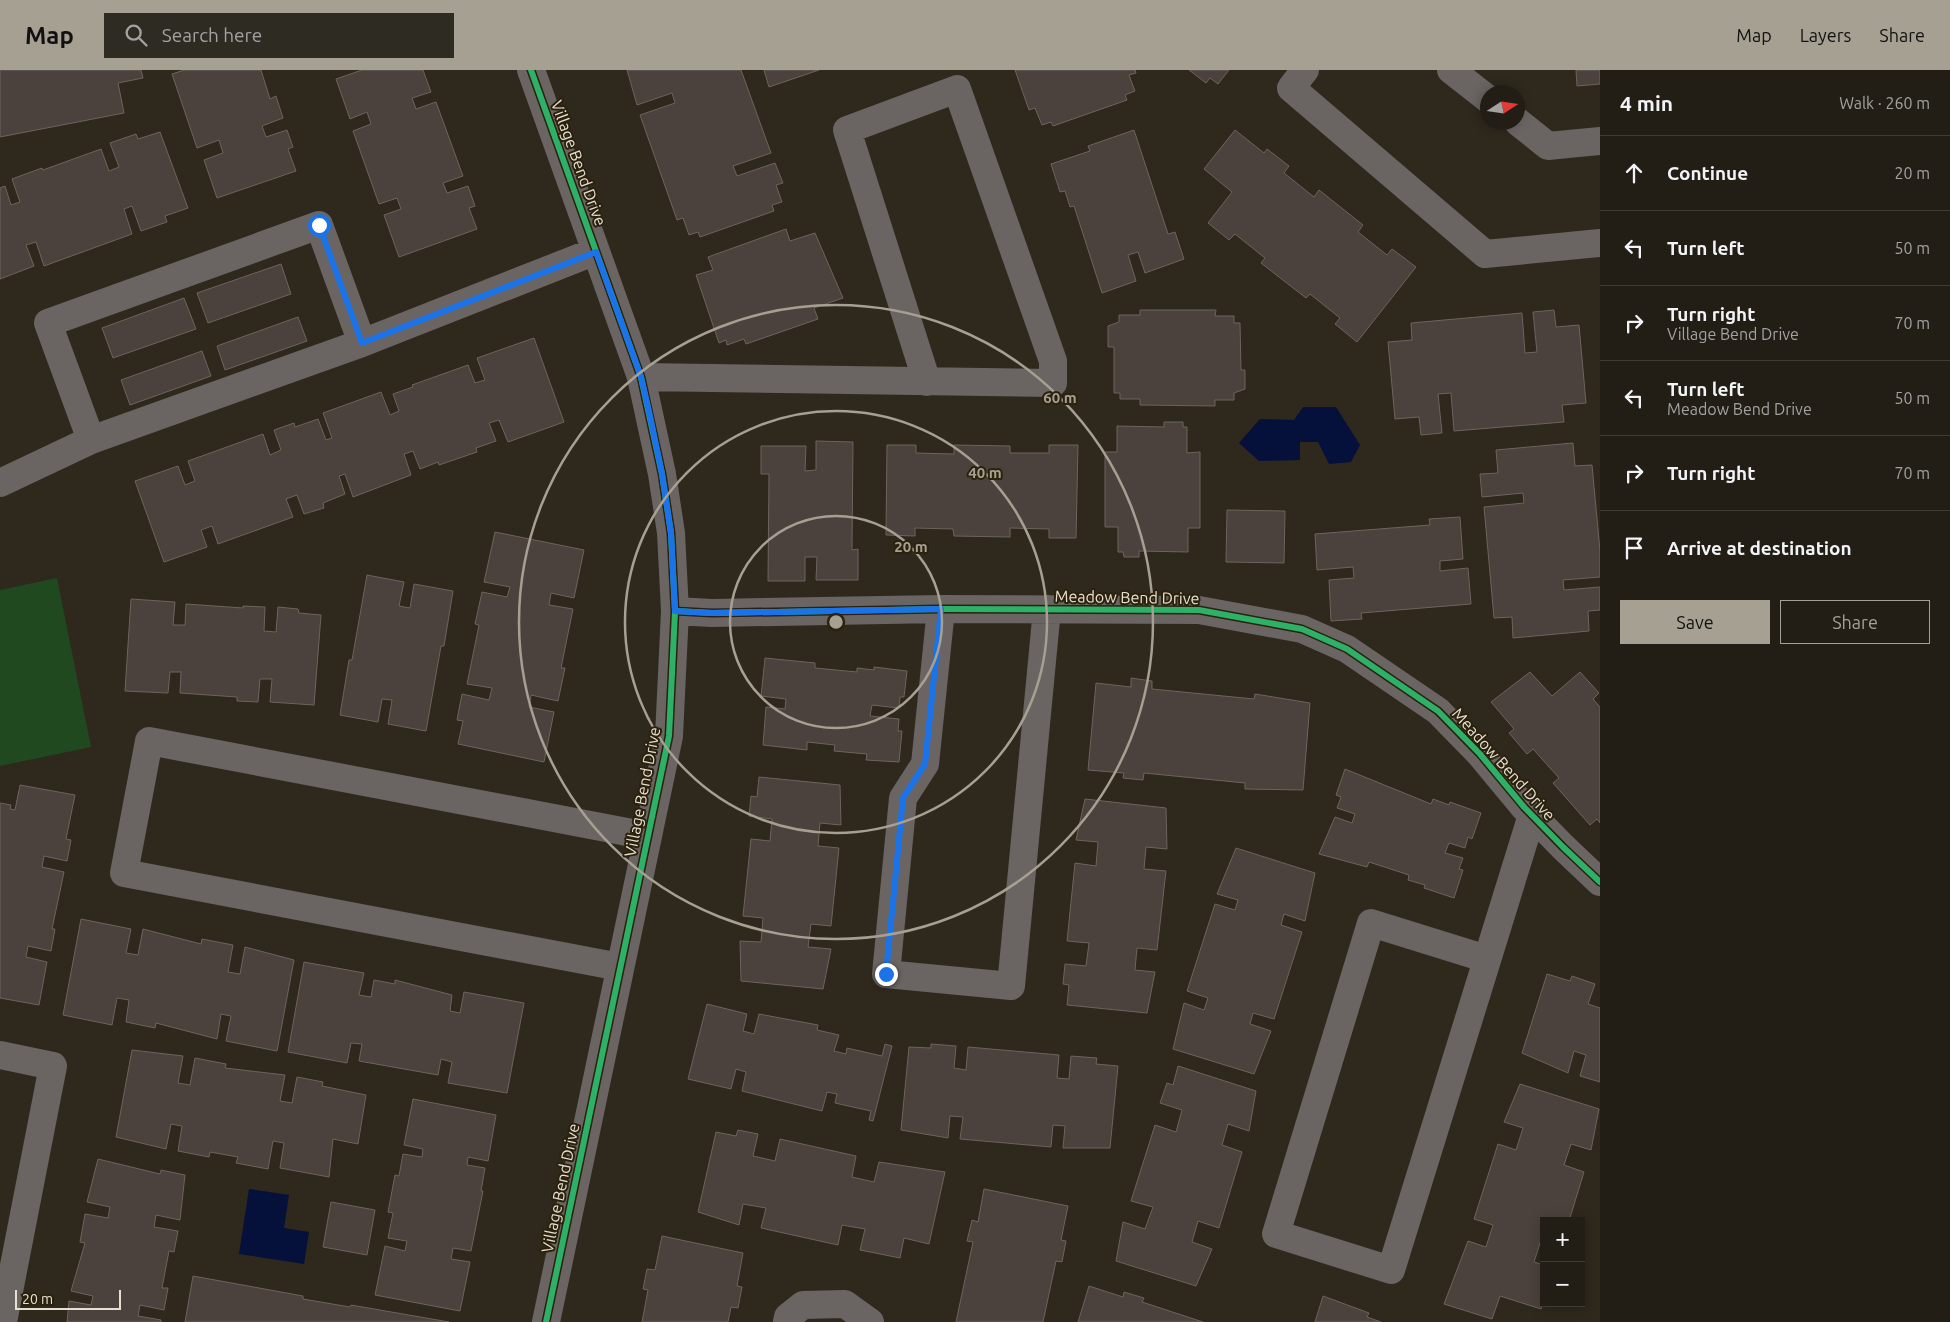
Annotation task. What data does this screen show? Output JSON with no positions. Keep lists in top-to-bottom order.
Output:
{
  "streets": {
    "street": ["Village Bend Drive", "Meadow Bend Drive"]
  },
  "crossings": [
    ["Village Bend Drive", "Meadow Bend Drive"]
  ],
  "scale_bar": "20 m",
  "north": "right",
  "page": {
    "header": "Map",
    "search": "Search here",
    "nav": ["Map", "Layers", "Share"],
    "heading": ["4 min", "Walk · 260 m"],
    "list": [
      ["Continue", "20 m"],
      ["Turn left", "50 m"],
      ["Turn right", "Village Bend Drive", "70 m"],
      ["Turn left", "Meadow Bend Drive", "50 m"],
      ["Turn right", "70 m"],
      "Arrive at destination"
    ],
    "buttons": ["Save", "Share"],
    "map_buttons": ["+", "−"],
    "scale": "20 m"
  },
  "rings": ["60 m", "40 m", "20 m"]
}
